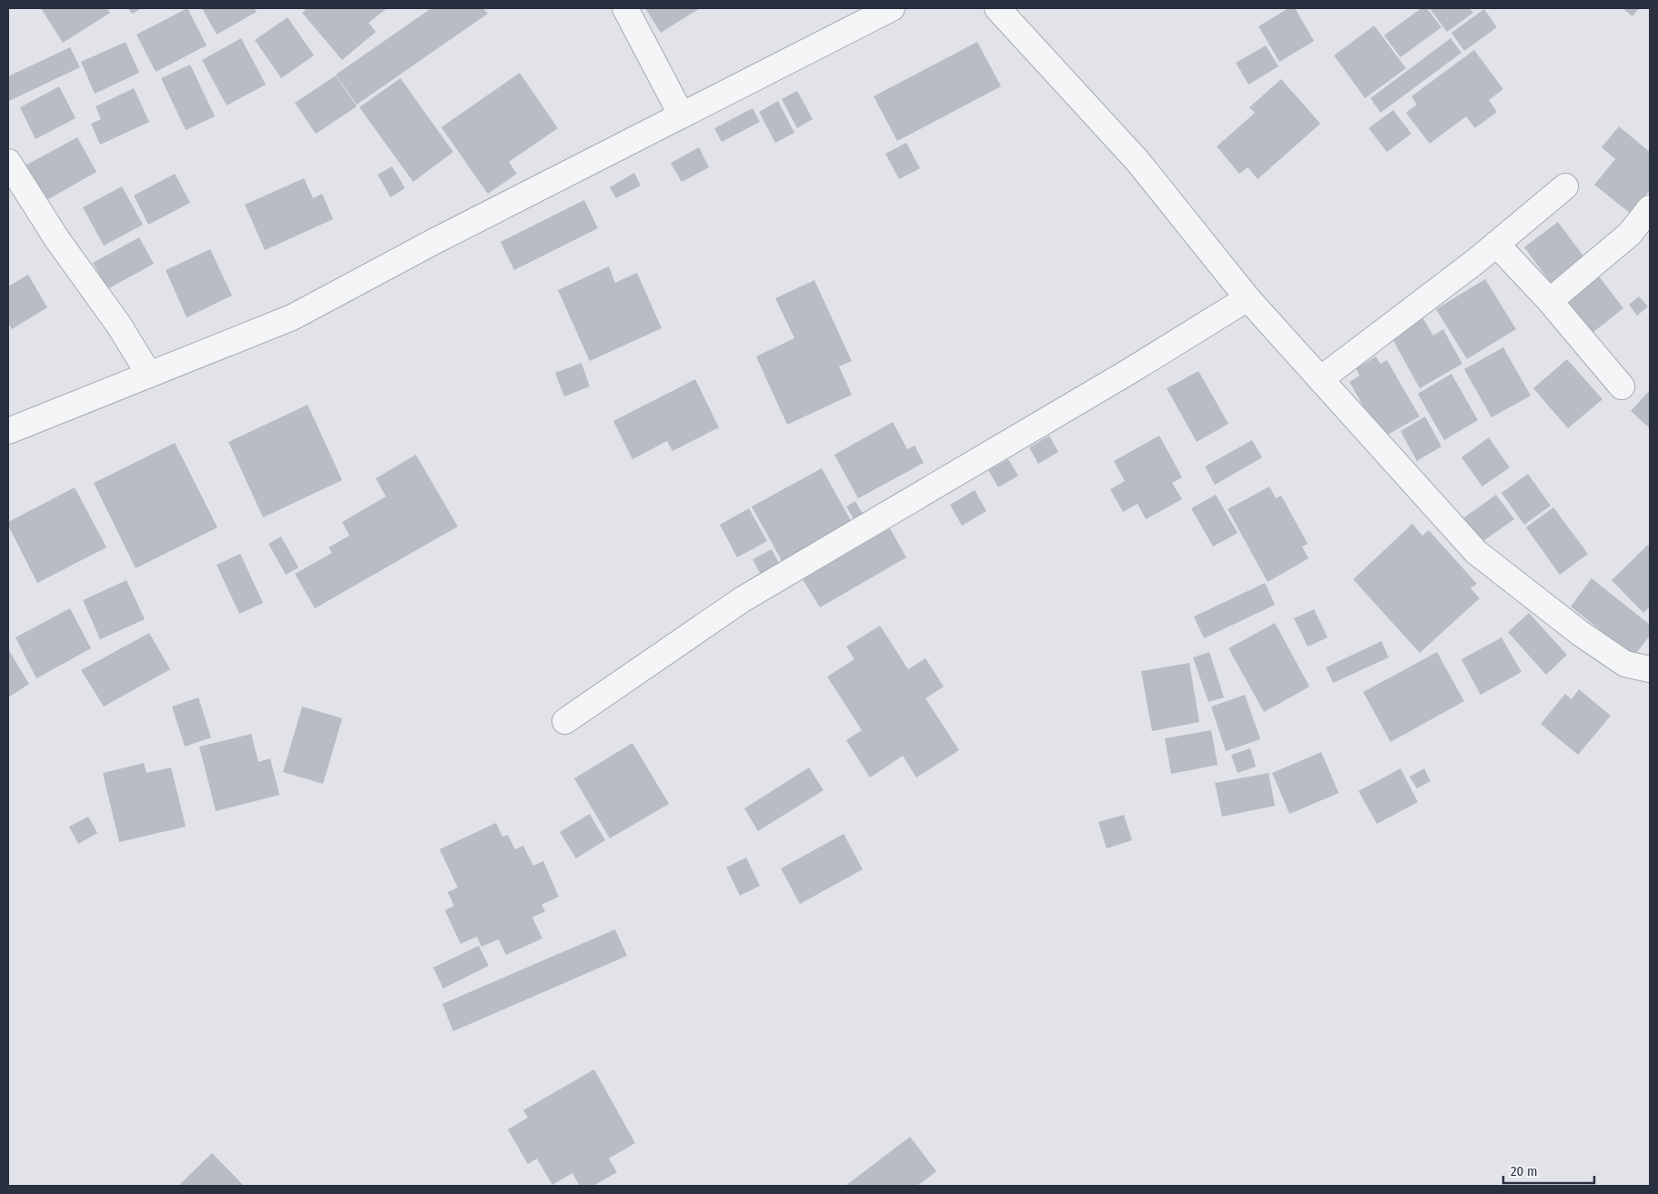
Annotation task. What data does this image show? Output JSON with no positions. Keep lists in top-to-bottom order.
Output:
{
  "scale_bar": "20 m"
}
